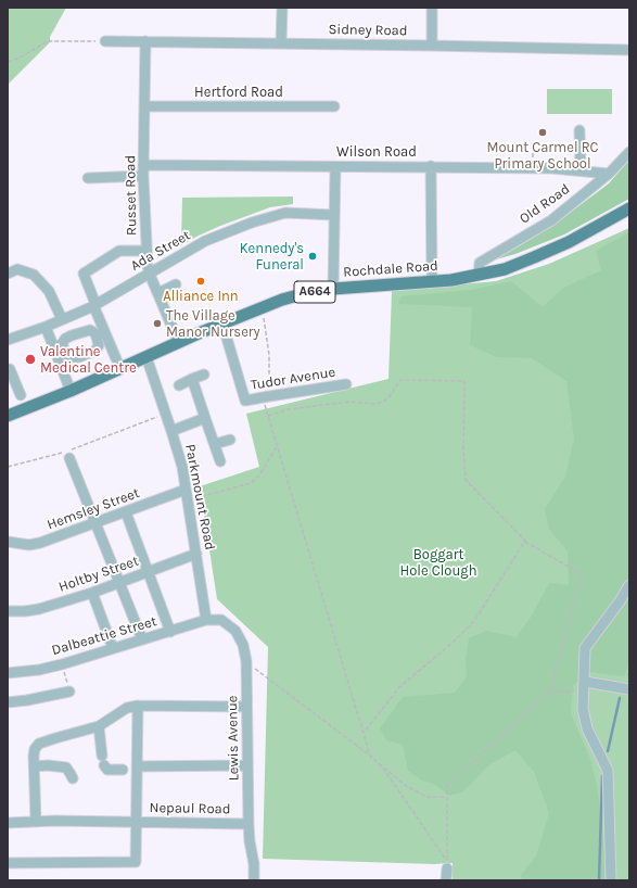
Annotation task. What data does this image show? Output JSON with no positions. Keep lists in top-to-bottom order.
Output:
{
  "streets": {
    "main road": ["Rochdale Road", "A664"],
    "street": [
      "Sidney Road",
      "Hertford Road",
      "Wilson Road",
      "Russet Road",
      "Old Road",
      "Ada Street",
      "Tudor Avenue",
      "Parkmount Road",
      "Hemsley Street",
      "Holtby Street",
      "Dalbeattie Street",
      "Lewis Avenue",
      "Nepaul Road"
    ]
  },
  "crossings": [
    ["Sidney Road", "Russet Road"],
    ["Hertford Road", "Russet Road"],
    ["Wilson Road", "Russet Road"],
    ["Wilson Road", "Old Road"],
    ["Russet Road", "Ada Street"],
    ["Russet Road", "Rochdale Road"],
    ["Old Road", "Rochdale Road"],
    ["Rochdale Road", "Tudor Avenue"],
    ["Rochdale Road", "Parkmount Road"],
    ["Parkmount Road", "Hemsley Street"],
    ["Parkmount Road", "Holtby Street"],
    ["Parkmount Road", "Dalbeattie Street"],
    ["Parkmount Road", "Lewis Avenue"],
    ["Dalbeattie Street", "Lewis Avenue"],
    ["Lewis Avenue", "Nepaul Road"]
  ],
  "parks": ["Boggart Hole Clough"],
  "places": [
    "Mount Carmel RC Primary School",
    "Kennedy's Funeral",
    "Alliance Inn",
    "The Village Manor Nursery",
    "Valentine Medical Centre"
  ]
}
